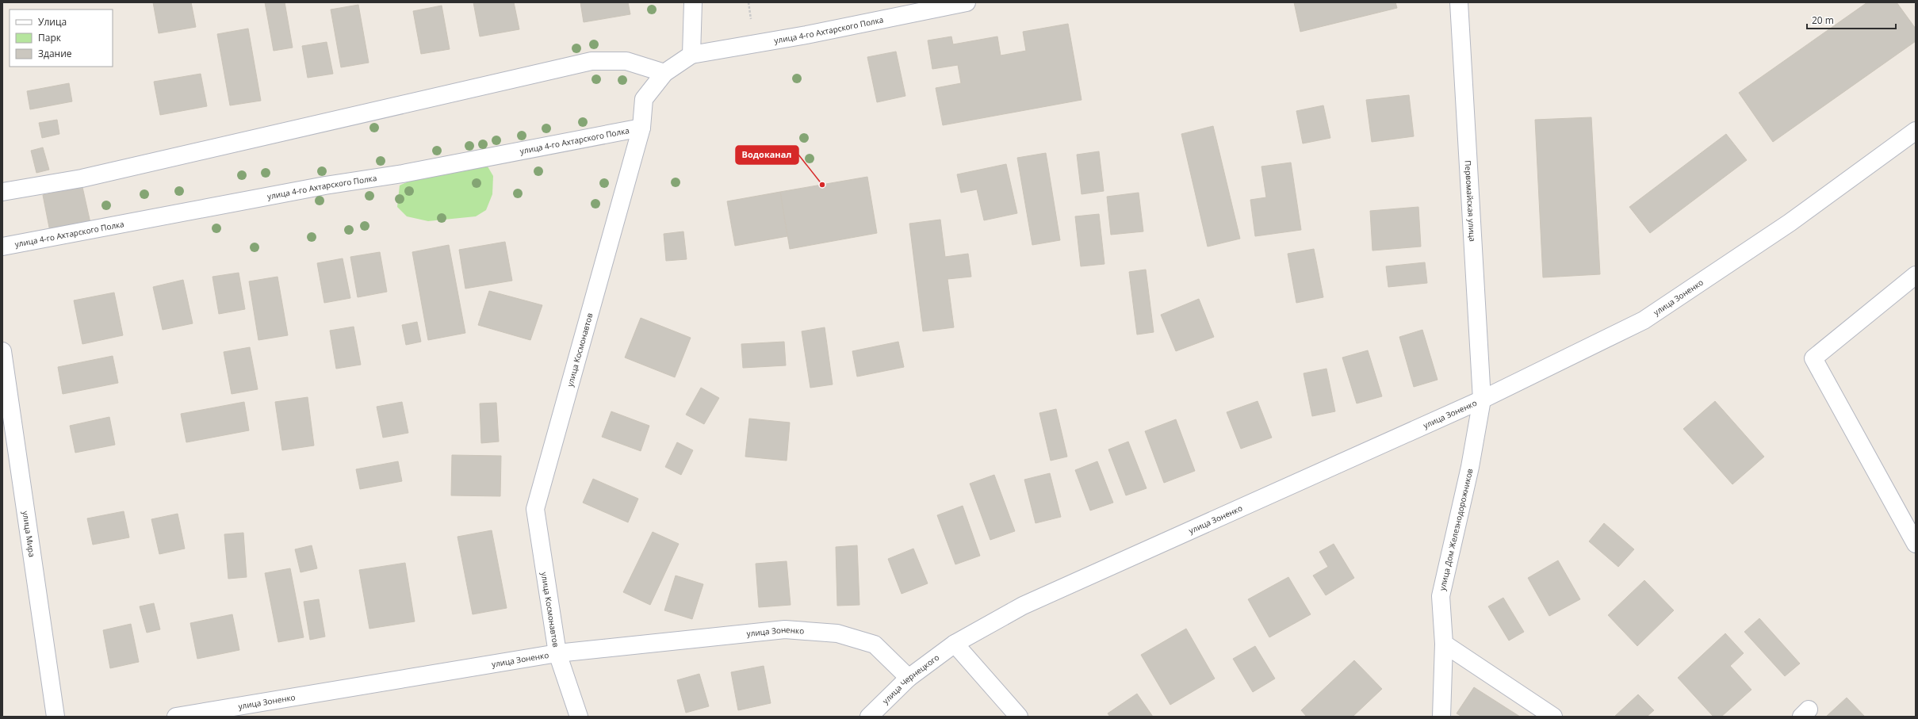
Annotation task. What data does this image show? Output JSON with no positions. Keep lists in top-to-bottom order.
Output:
{
  "streets": {
    "street": [
      "улица 4-го Ахтарского Полка",
      "Первомайская улица",
      "улица Зоненко",
      "улица Космонавтов",
      "улица Дом Железнодорожников",
      "улица Мира",
      "улица Чернецкого"
    ]
  },
  "crossings": [
    ["улица 4-го Ахтарского Полка", "улица Космонавтов"],
    ["Первомайская улица", "улица Зоненко"],
    ["Первомайская улица", "улица Дом Железнодорожников"],
    ["улица Зоненко", "улица Космонавтов"],
    ["улица Зоненко", "улица Дом Железнодорожников"],
    ["улица Зоненко", "улица Чернецкого"]
  ],
  "places": ["Водоканал"],
  "legend": ["Улица", "Парк", "Здание"],
  "scale_bar": "20 m"
}
